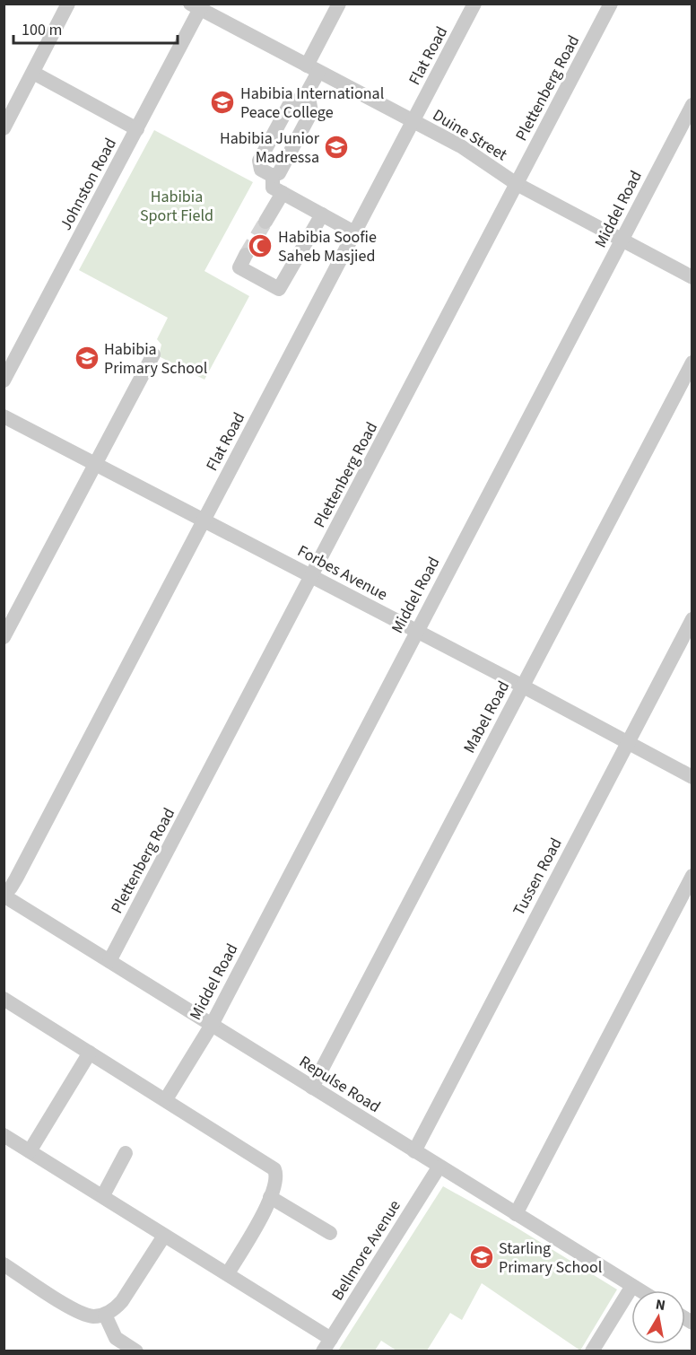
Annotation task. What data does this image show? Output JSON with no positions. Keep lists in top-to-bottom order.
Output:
{
  "streets": {
    "street": [
      "Flat Road",
      "Plettenberg Road",
      "Duine Street",
      "Johnston Road",
      "Middel Road",
      "Forbes Avenue",
      "Mabel Road",
      "Tussen Road",
      "Repulse Road",
      "Bellmore Avenue"
    ]
  },
  "crossings": [
    ["Flat Road", "Duine Street"],
    ["Flat Road", "Forbes Avenue"],
    ["Flat Road", "Repulse Road"],
    ["Plettenberg Road", "Duine Street"],
    ["Plettenberg Road", "Forbes Avenue"],
    ["Plettenberg Road", "Repulse Road"],
    ["Duine Street", "Johnston Road"],
    ["Duine Street", "Middel Road"],
    ["Middel Road", "Forbes Avenue"],
    ["Middel Road", "Repulse Road"],
    ["Forbes Avenue", "Mabel Road"],
    ["Forbes Avenue", "Tussen Road"],
    ["Mabel Road", "Repulse Road"],
    ["Tussen Road", "Repulse Road"],
    ["Repulse Road", "Bellmore Avenue"]
  ],
  "parks": ["Habibia Sport Field"],
  "places": {
    "school or university": [
      "Habibia International Peace College",
      "Habibia Junior Madressa",
      "Habibia Primary School",
      "Starling Primary School"
    ],
    "mosque": ["Habibia Soofie Saheb Masjied"]
  },
  "scale_bar": "100 m",
  "north": "top"
}
